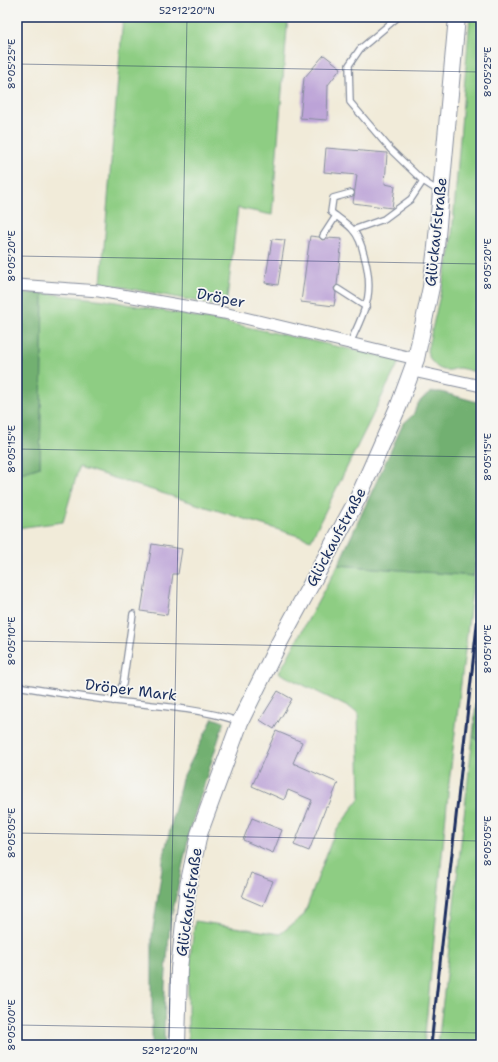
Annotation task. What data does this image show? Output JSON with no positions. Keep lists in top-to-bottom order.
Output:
{
  "streets": {
    "main road": ["Glückaufstraße"],
    "street": ["Dröper"],
    "lane": ["Dröper Mark"]
  },
  "crossings": [
    ["Glückaufstraße", "Dröper"],
    ["Glückaufstraße", "Dröper Mark"]
  ],
  "coordinates": [
    "52°12'20\"N",
    "8°05'25\"E",
    "8°05'20\"E",
    "8°05'15\"E",
    "8°05'10\"E",
    "8°05'05\"E",
    "8°05'00\"E"
  ]
}
